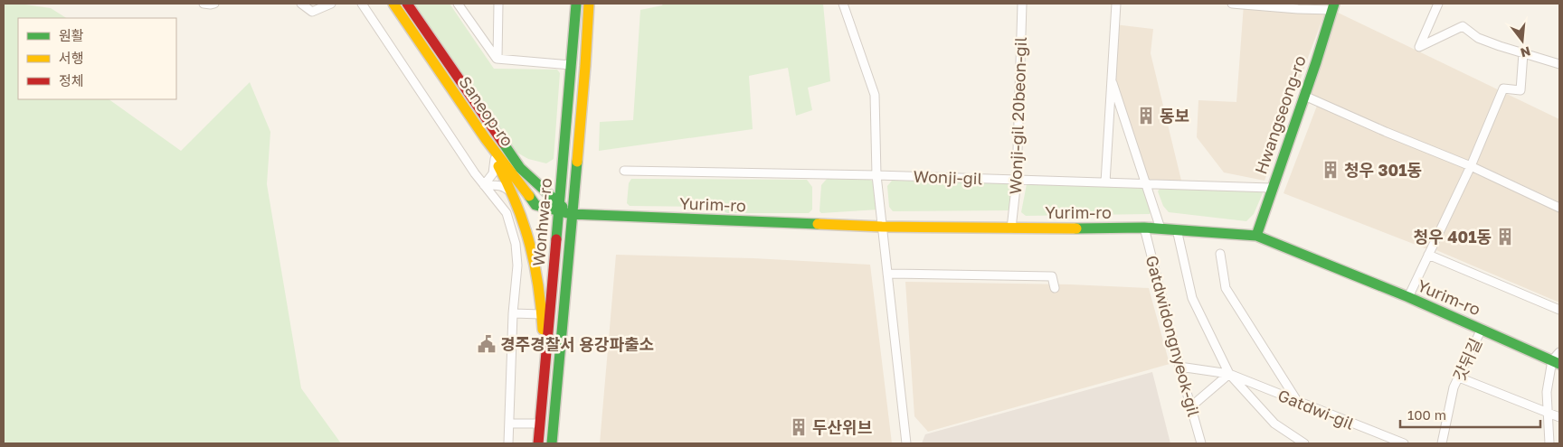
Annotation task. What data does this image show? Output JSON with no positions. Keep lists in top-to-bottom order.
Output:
{
  "streets": {
    "street": [
      "Saneop-ro",
      "Hwangseong-ro",
      "Wonji-gil 20beon-gil",
      "Wonji-gil",
      "Yurim-ro",
      "Wonhwa-ro",
      "Gatdwidongnyeok-gil",
      "갓뒤길",
      "Gatdwi-gil"
    ]
  },
  "crossings": [
    ["Saneop-ro", "Yurim-ro"],
    ["Saneop-ro", "Wonhwa-ro"],
    ["Hwangseong-ro", "Wonji-gil"],
    ["Hwangseong-ro", "Yurim-ro"],
    ["Wonji-gil 20beon-gil", "Wonji-gil"],
    ["Wonji-gil 20beon-gil", "Yurim-ro"],
    ["Yurim-ro", "Wonhwa-ro"],
    ["Yurim-ro", "Gatdwidongnyeok-gil"],
    ["Yurim-ro", "갓뒤길"],
    ["Gatdwidongnyeok-gil", "Gatdwi-gil"]
  ],
  "places": {
    "building": [
      "동보",
      "청우 301동",
      "청우 401동",
      "두산위브"
    ],
    "public building": ["경주경찰서 용강파출소"]
  },
  "legend": ["원활", "서행", "정체"],
  "scale_bar": "100 m",
  "north": "bottom"
}
